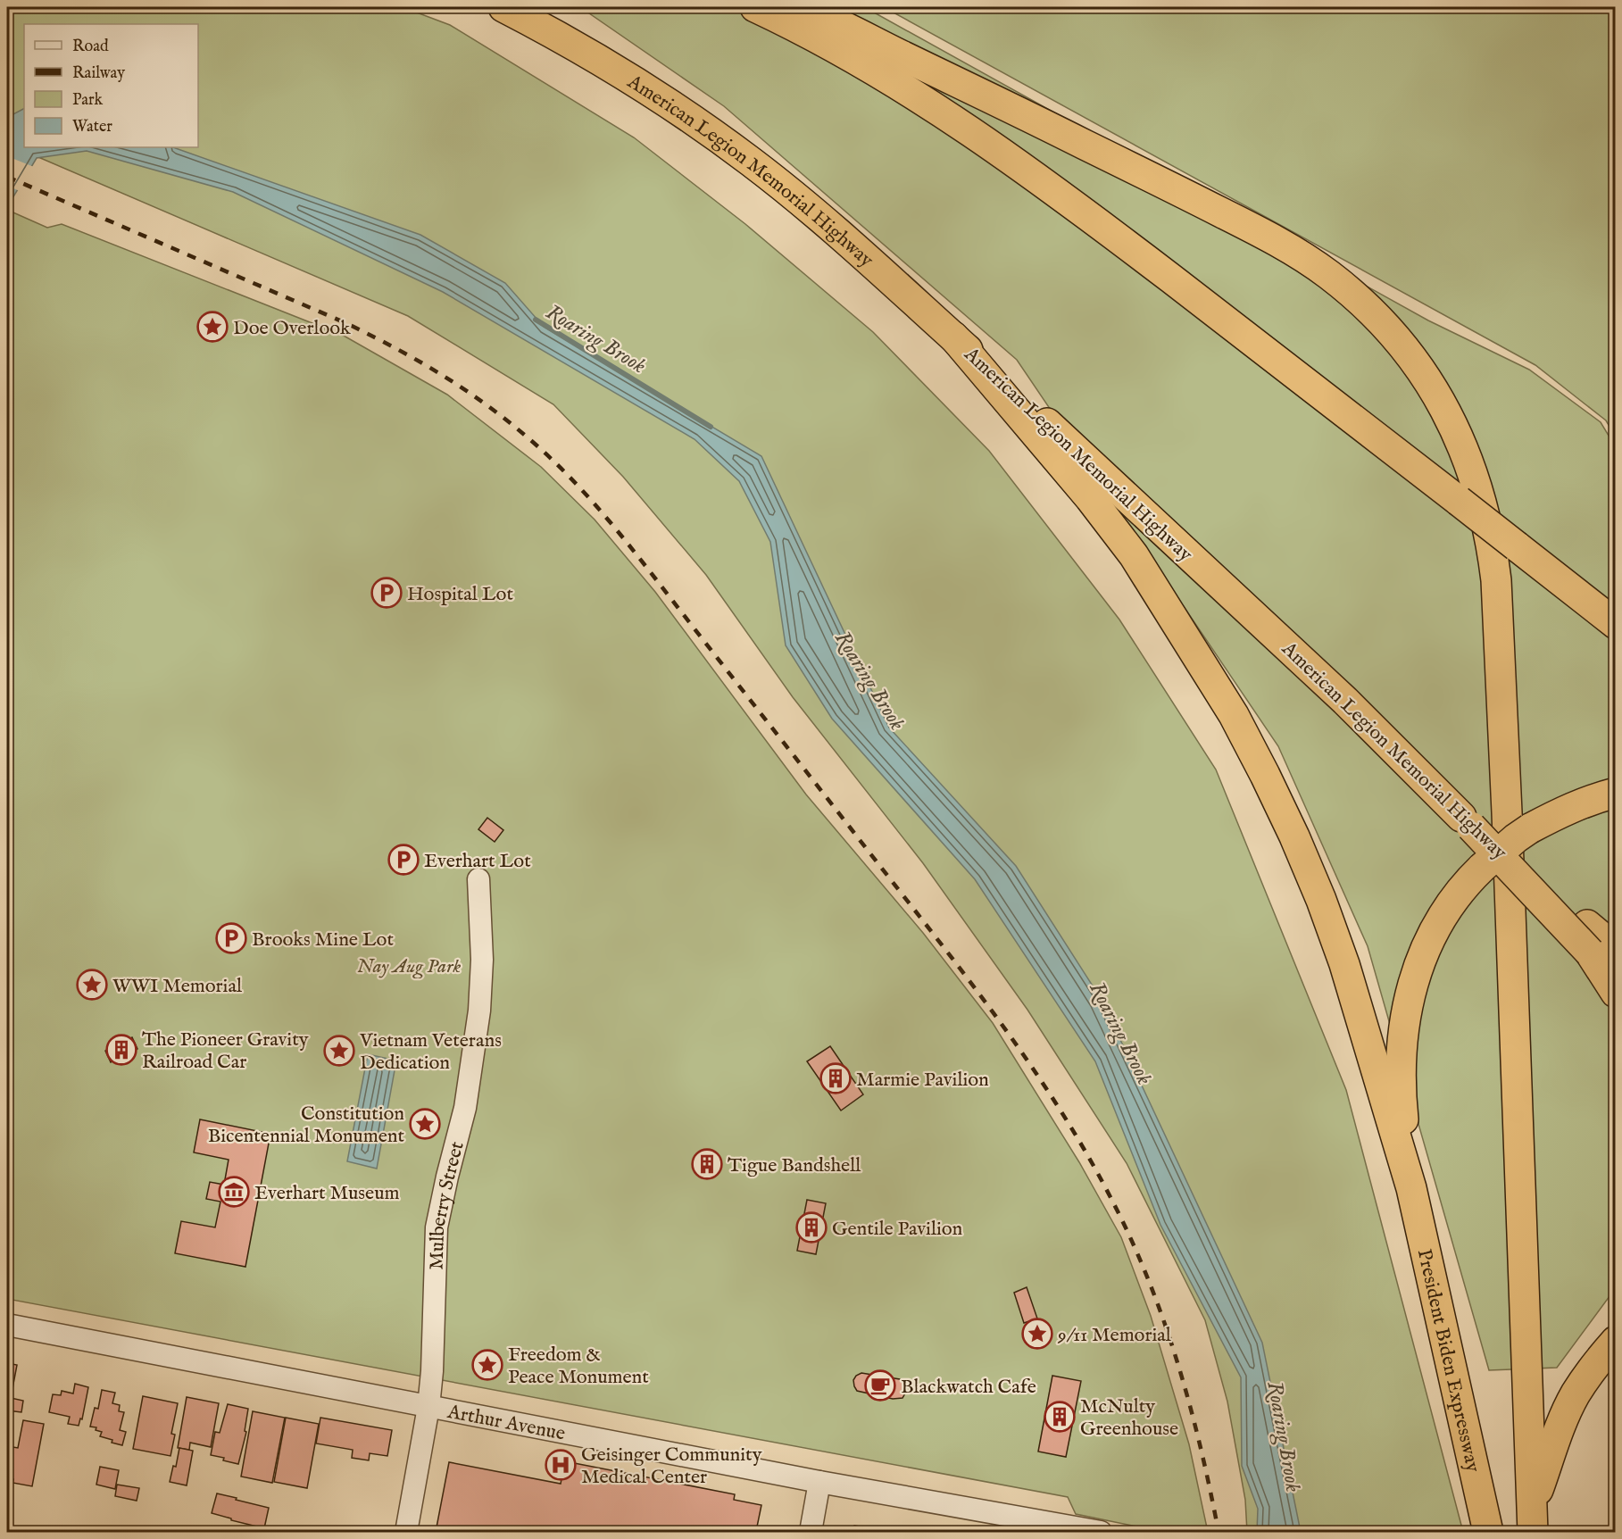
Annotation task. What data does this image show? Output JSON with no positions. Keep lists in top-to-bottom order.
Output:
{
  "streets": {
    "highway": ["American Legion Memorial Highway", "President Biden Expressway"],
    "street": ["Mulberry Street", "Arthur Avenue"]
  },
  "crossings": [
    ["Mulberry Street", "Arthur Avenue"]
  ],
  "water": ["Roaring Brook"],
  "parks": ["Nay Aug Park"],
  "places": {
    "place": [
      "Doe Overlook",
      "WWI Memorial",
      "Vietnam Veterans Dedication",
      "Constitution Bicentennial Monument",
      "9/11 Memorial",
      "Freedom & Peace Monument"
    ],
    "parking": ["Hospital Lot", "Everhart Lot", "Brooks Mine Lot"],
    "building": [
      "The Pioneer Gravity Railroad Car",
      "Marmie Pavilion",
      "Tigue Bandshell",
      "Gentile Pavilion",
      "McNulty Greenhouse"
    ],
    "museum": ["Everhart Museum"],
    "cafe": ["Blackwatch Cafe"],
    "hospital": ["Geisinger Community Medical Center"]
  },
  "legend": [
    "Road",
    "Railway",
    "Park",
    "Water"
  ]
}
